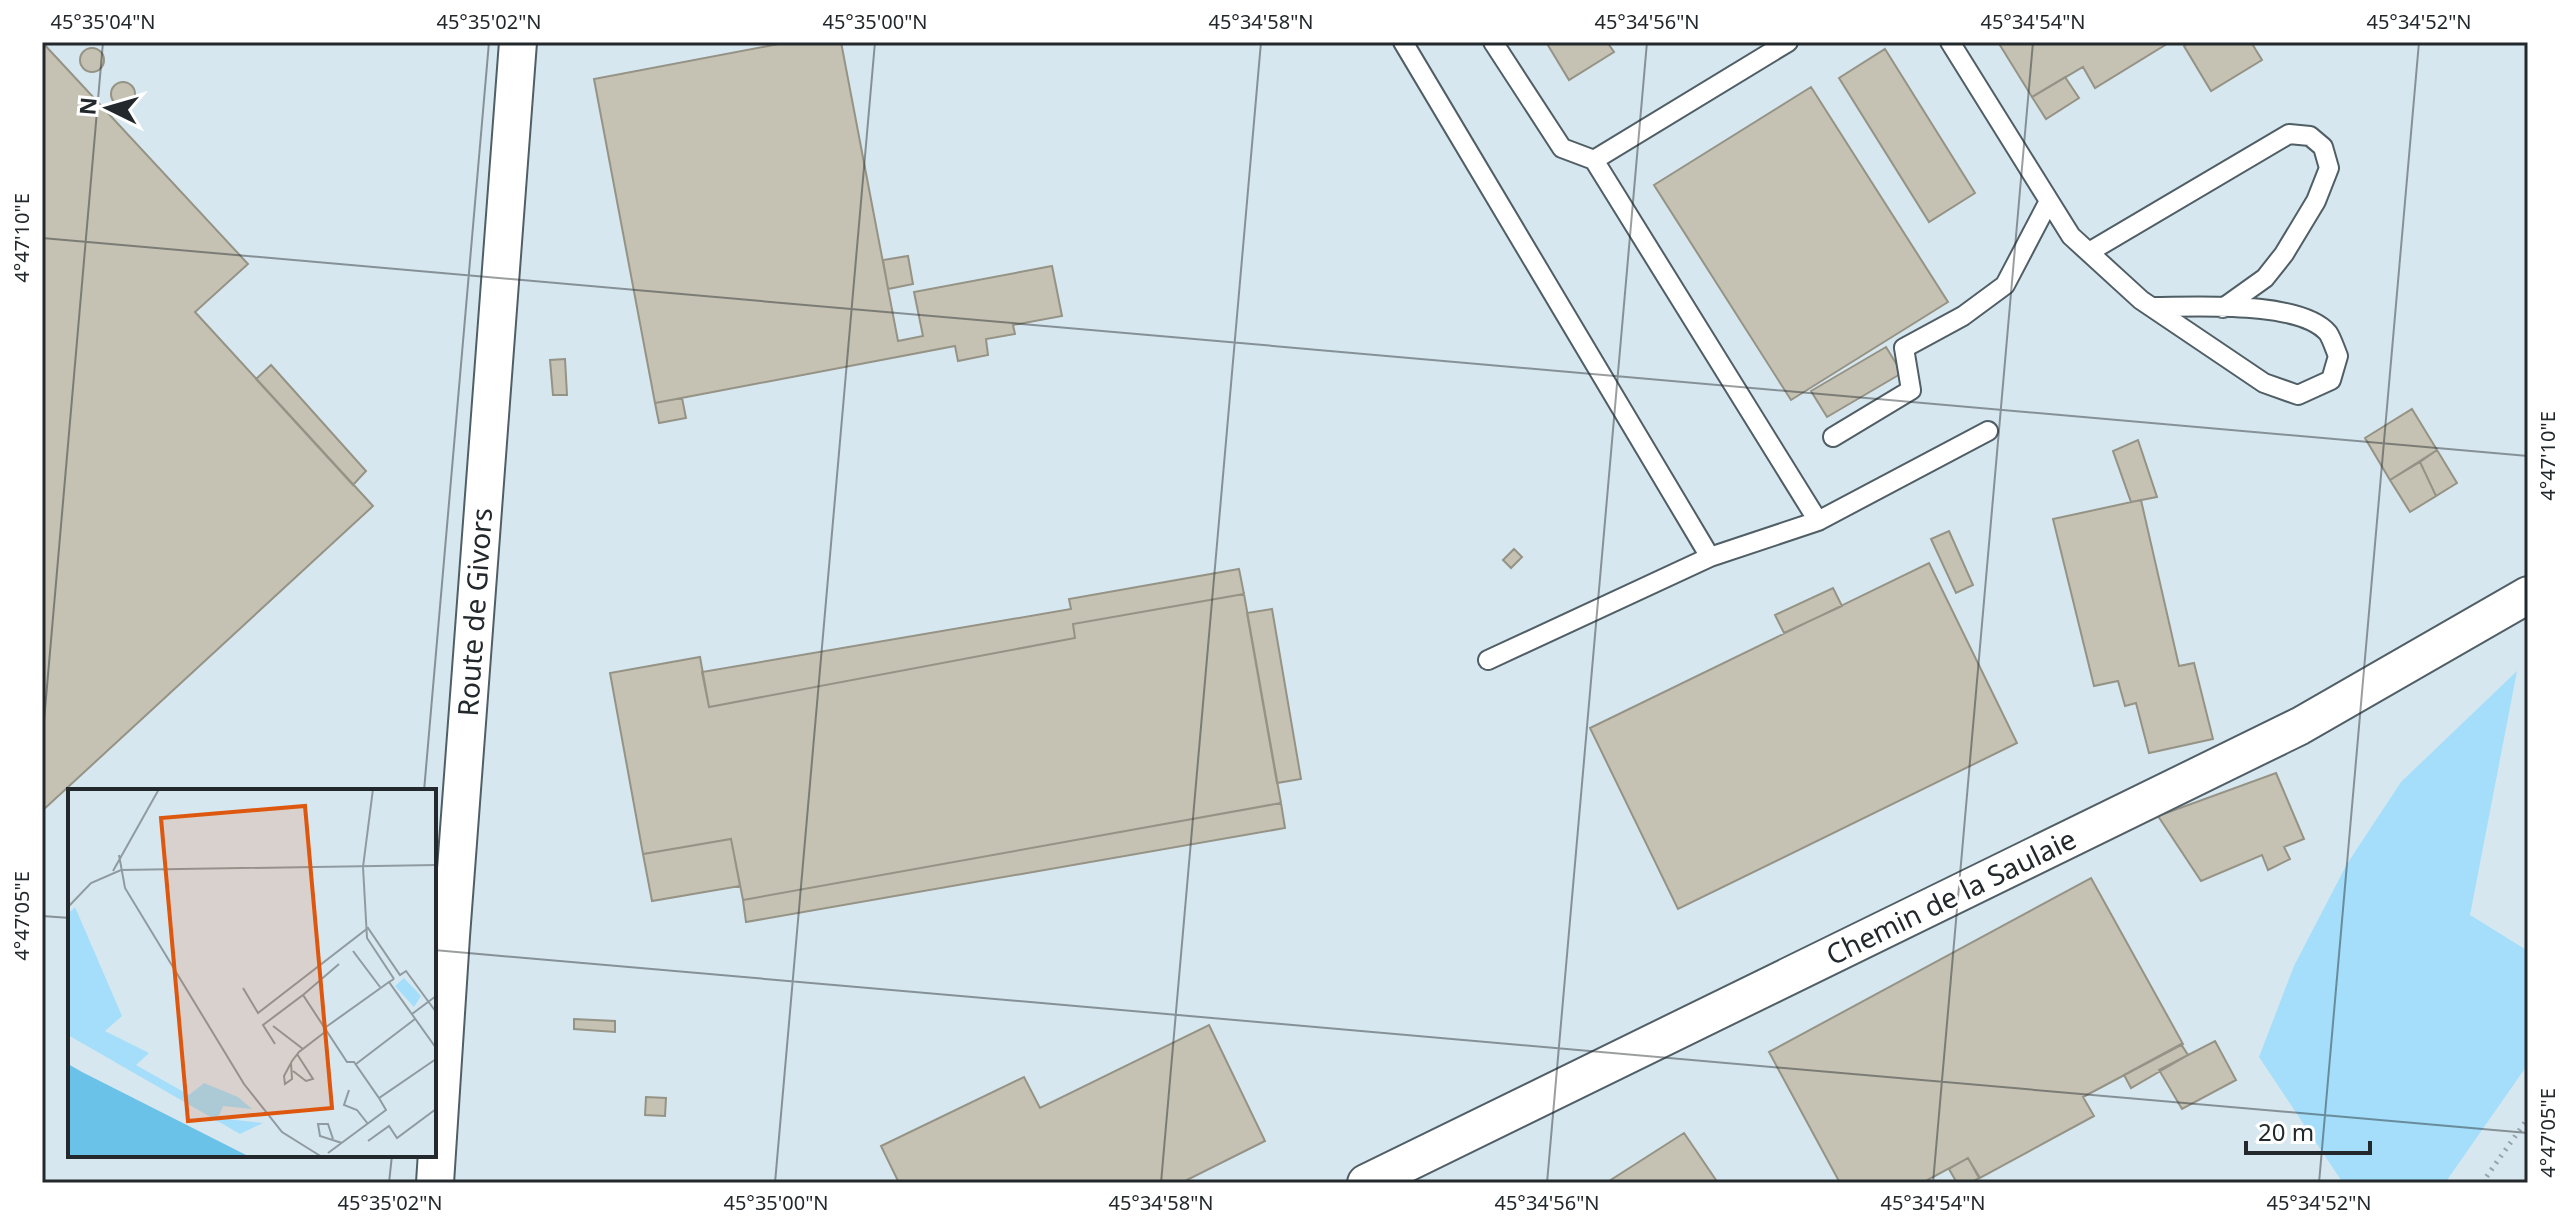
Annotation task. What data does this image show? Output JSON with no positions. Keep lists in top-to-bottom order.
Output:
{
  "streets": {
    "street": ["Route de Givors", "Chemin de la Saulaie"]
  },
  "scale_bar": "20 m",
  "north": "left",
  "coordinates": [
    "45°35'04\"N",
    "45°35'02\"N",
    "45°35'00\"N",
    "45°34'58\"N",
    "45°34'56\"N",
    "45°34'54\"N",
    "45°34'52\"N",
    "4°47'10\"E",
    "4°47'05\"E"
  ]
}
